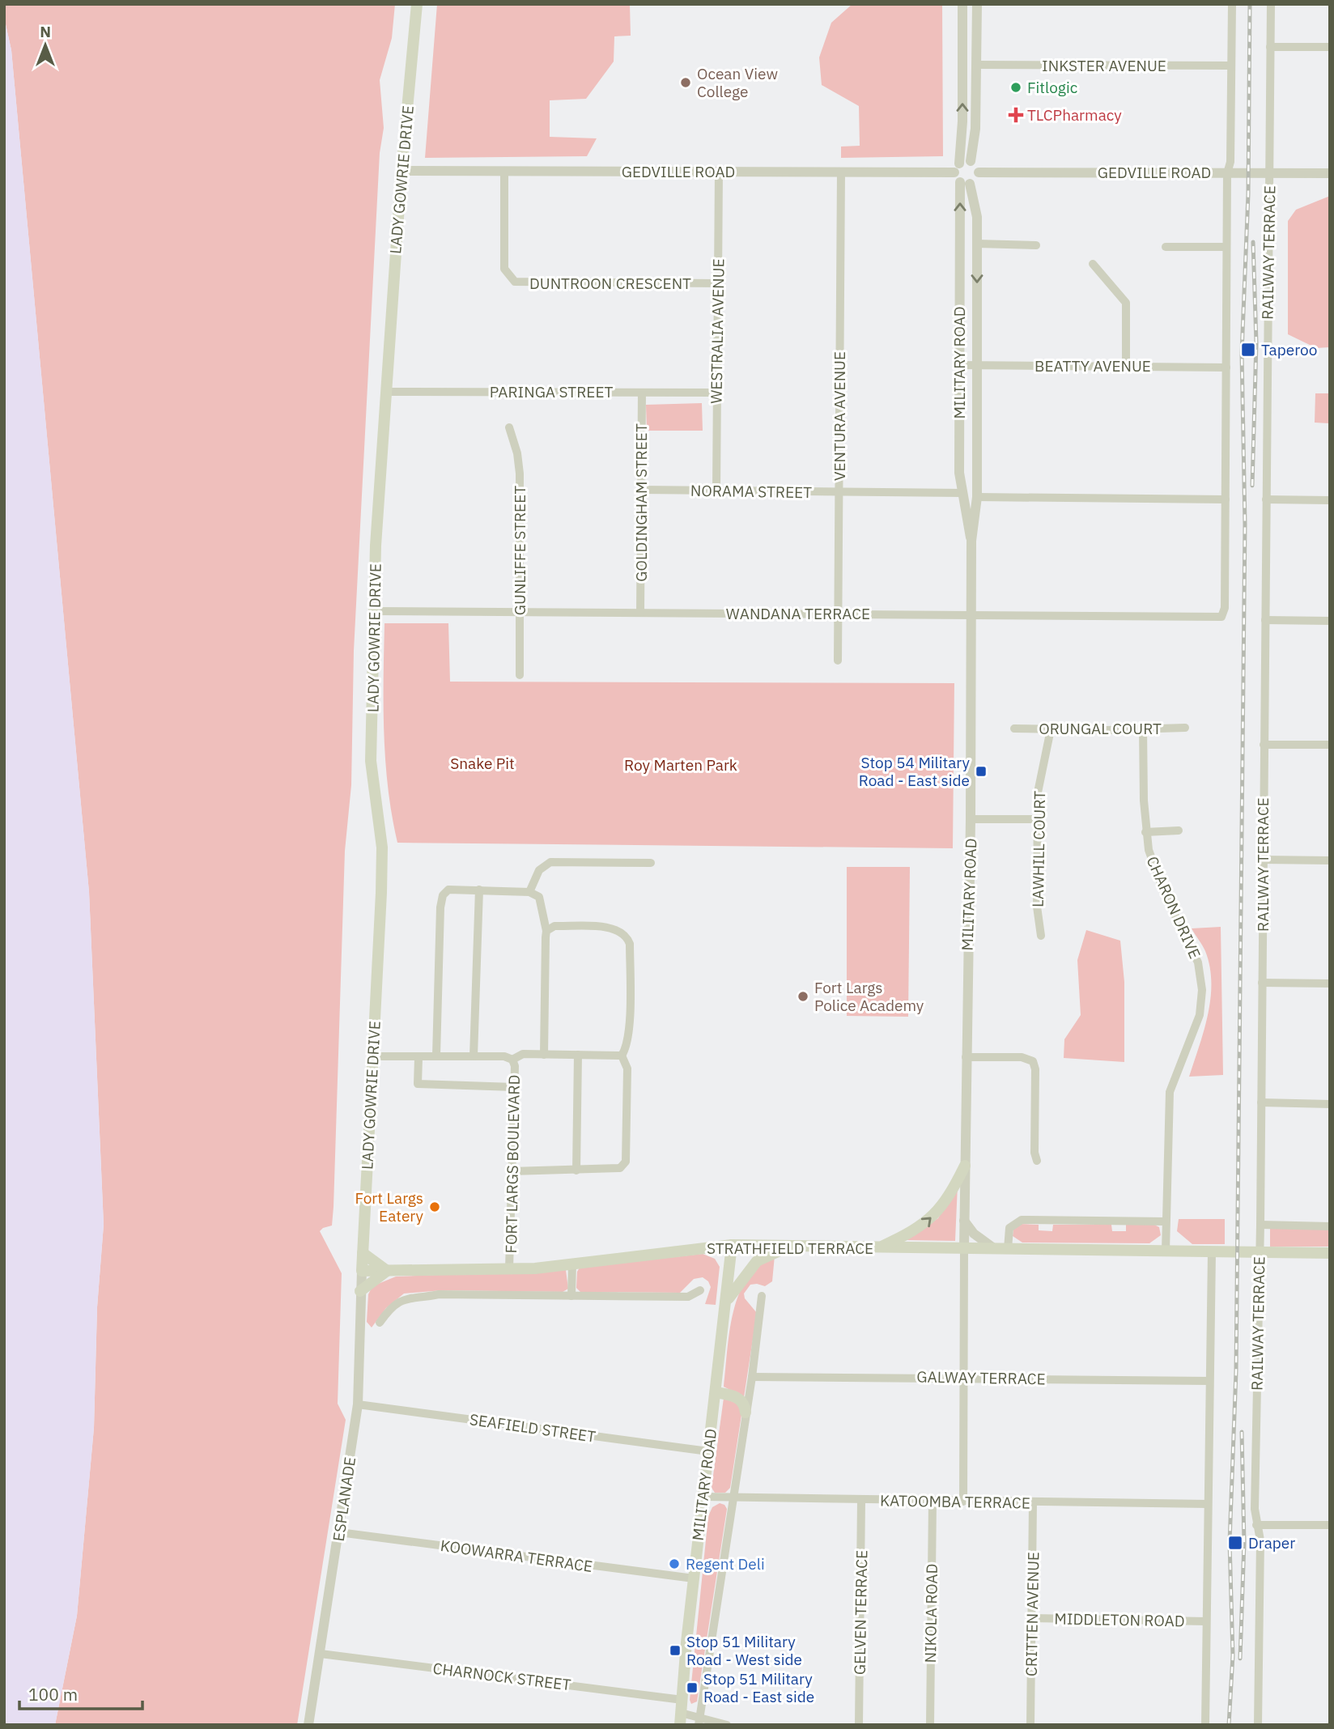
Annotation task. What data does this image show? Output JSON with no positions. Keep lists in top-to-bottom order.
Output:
{
  "streets": {
    "main road": ["LADY GOWRIE DRIVE", "MILITARY ROAD", "STRATHFIELD TERRACE"],
    "street": [
      "INKSTER AVENUE",
      "GEDVILLE ROAD",
      "RAILWAY TERRACE",
      "DUNTROON CRESCENT",
      "WESTRALIA AVENUE",
      "BEATTY AVENUE",
      "PARINGA STREET",
      "VENTURA AVENUE",
      "NORAMA STREET",
      "GOLDINGHAM STREET",
      "GUNLIFFE STREET",
      "WANDANA TERRACE",
      "ORUNGAL COURT",
      "LAWHILL COURT",
      "CHARON DRIVE",
      "FORT LARGS BOULEVARD",
      "GALWAY TERRACE",
      "SEAFIELD STREET",
      "ESPLANADE",
      "KATOOMBA TERRACE",
      "KOOWARRA TERRACE",
      "GELVEN TERRACE",
      "NIKOLA ROAD",
      "CRITTEN AVENUE",
      "MIDDLETON ROAD",
      "CHARNOCK STREET"
    ]
  },
  "crossings": [
    ["GEDVILLE ROAD", "LADY GOWRIE DRIVE"],
    ["GEDVILLE ROAD", "RAILWAY TERRACE"],
    ["GEDVILLE ROAD", "DUNTROON CRESCENT"],
    ["GEDVILLE ROAD", "WESTRALIA AVENUE"],
    ["GEDVILLE ROAD", "MILITARY ROAD"],
    ["GEDVILLE ROAD", "VENTURA AVENUE"],
    ["LADY GOWRIE DRIVE", "PARINGA STREET"],
    ["LADY GOWRIE DRIVE", "WANDANA TERRACE"],
    ["LADY GOWRIE DRIVE", "STRATHFIELD TERRACE"],
    ["LADY GOWRIE DRIVE", "ESPLANADE"],
    ["RAILWAY TERRACE", "STRATHFIELD TERRACE"],
    ["DUNTROON CRESCENT", "WESTRALIA AVENUE"],
    ["WESTRALIA AVENUE", "PARINGA STREET"],
    ["WESTRALIA AVENUE", "NORAMA STREET"],
    ["MILITARY ROAD", "BEATTY AVENUE"],
    ["MILITARY ROAD", "NORAMA STREET"],
    ["MILITARY ROAD", "WANDANA TERRACE"],
    ["MILITARY ROAD", "STRATHFIELD TERRACE"],
    ["MILITARY ROAD", "GALWAY TERRACE"],
    ["MILITARY ROAD", "SEAFIELD STREET"],
    ["MILITARY ROAD", "KATOOMBA TERRACE"],
    ["MILITARY ROAD", "KOOWARRA TERRACE"],
    ["MILITARY ROAD", "CHARNOCK STREET"],
    ["PARINGA STREET", "GOLDINGHAM STREET"],
    ["VENTURA AVENUE", "NORAMA STREET"],
    ["VENTURA AVENUE", "WANDANA TERRACE"],
    ["NORAMA STREET", "GOLDINGHAM STREET"],
    ["GOLDINGHAM STREET", "WANDANA TERRACE"],
    ["GUNLIFFE STREET", "WANDANA TERRACE"],
    ["ORUNGAL COURT", "LAWHILL COURT"],
    ["ORUNGAL COURT", "CHARON DRIVE"],
    ["CHARON DRIVE", "STRATHFIELD TERRACE"],
    ["FORT LARGS BOULEVARD", "STRATHFIELD TERRACE"],
    ["STRATHFIELD TERRACE", "ESPLANADE"],
    ["SEAFIELD STREET", "ESPLANADE"],
    ["ESPLANADE", "KOOWARRA TERRACE"],
    ["ESPLANADE", "CHARNOCK STREET"],
    ["KATOOMBA TERRACE", "GELVEN TERRACE"],
    ["KATOOMBA TERRACE", "NIKOLA ROAD"],
    ["KATOOMBA TERRACE", "CRITTEN AVENUE"],
    ["CRITTEN AVENUE", "MIDDLETON ROAD"]
  ],
  "parks": ["Snake Pit", "Roy Marten Park"],
  "places": {
    "other": [
      "Ocean View College",
      "Fitlogic",
      "Fort Largs Police Academy",
      "Fort Largs Eatery",
      "Regent Deli"
    ],
    "health": ["TLCPharmacy"],
    "transit": [
      "Taperoo",
      "Stop 54 Military Road - East side",
      "Draper",
      "Stop 51 Military Road - West side",
      "Stop 51 Military Road - East side"
    ]
  },
  "scale_bar": "100 m",
  "north": "top"
}
